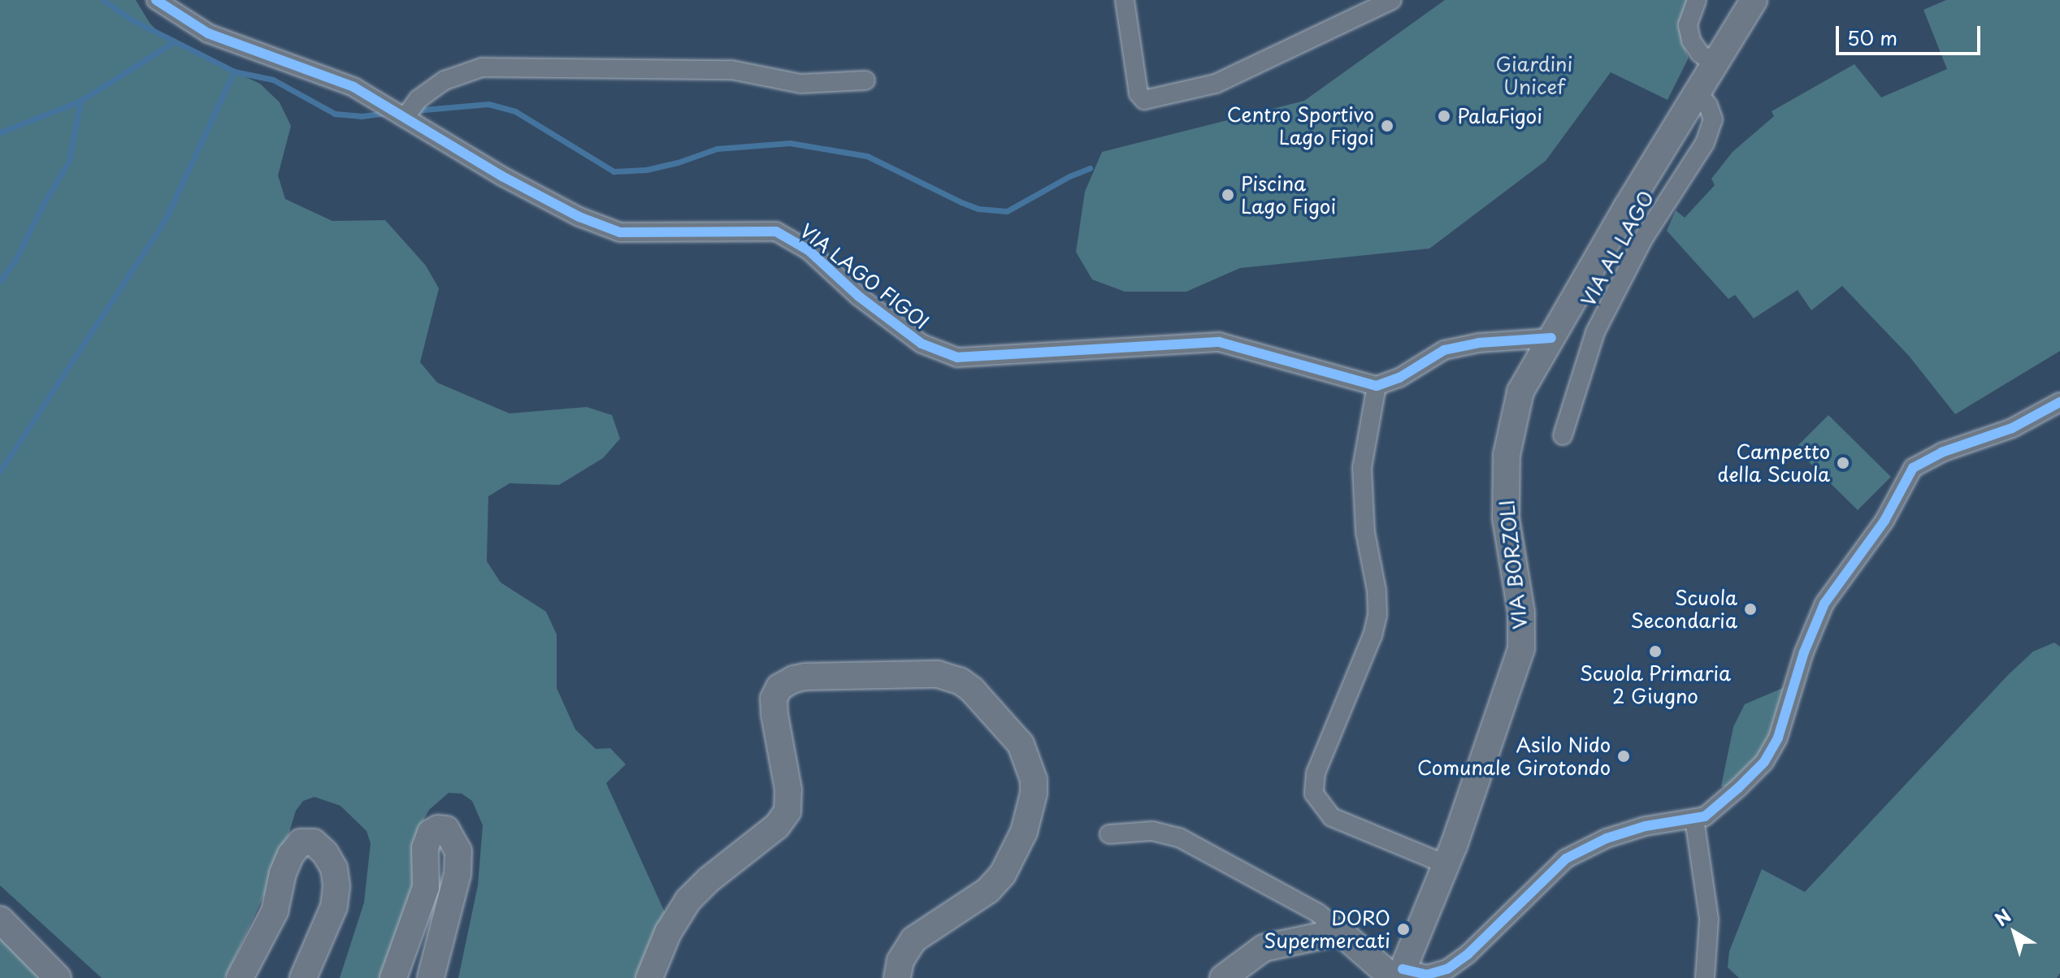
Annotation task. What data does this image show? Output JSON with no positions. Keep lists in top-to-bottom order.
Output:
{
  "streets": {
    "street": ["VIA AL LAGO", "VIA LAGO FIGOI", "VIA BORZOLI"]
  },
  "crossings": [
    ["VIA AL LAGO", "VIA BORZOLI"]
  ],
  "parks": ["Giardini Unicef"],
  "places": [
    "PalaFigoi",
    "Centro Sportivo Lago Figoi",
    "Piscina Lago Figoi",
    "Campetto della Scuola",
    "Scuola Secondaria",
    "Scuola Primaria 2 Giugno",
    "Asilo Nido Comunale Girotondo",
    "DORO Supermercati"
  ],
  "scale_bar": "50 m",
  "north": "top left"
}
